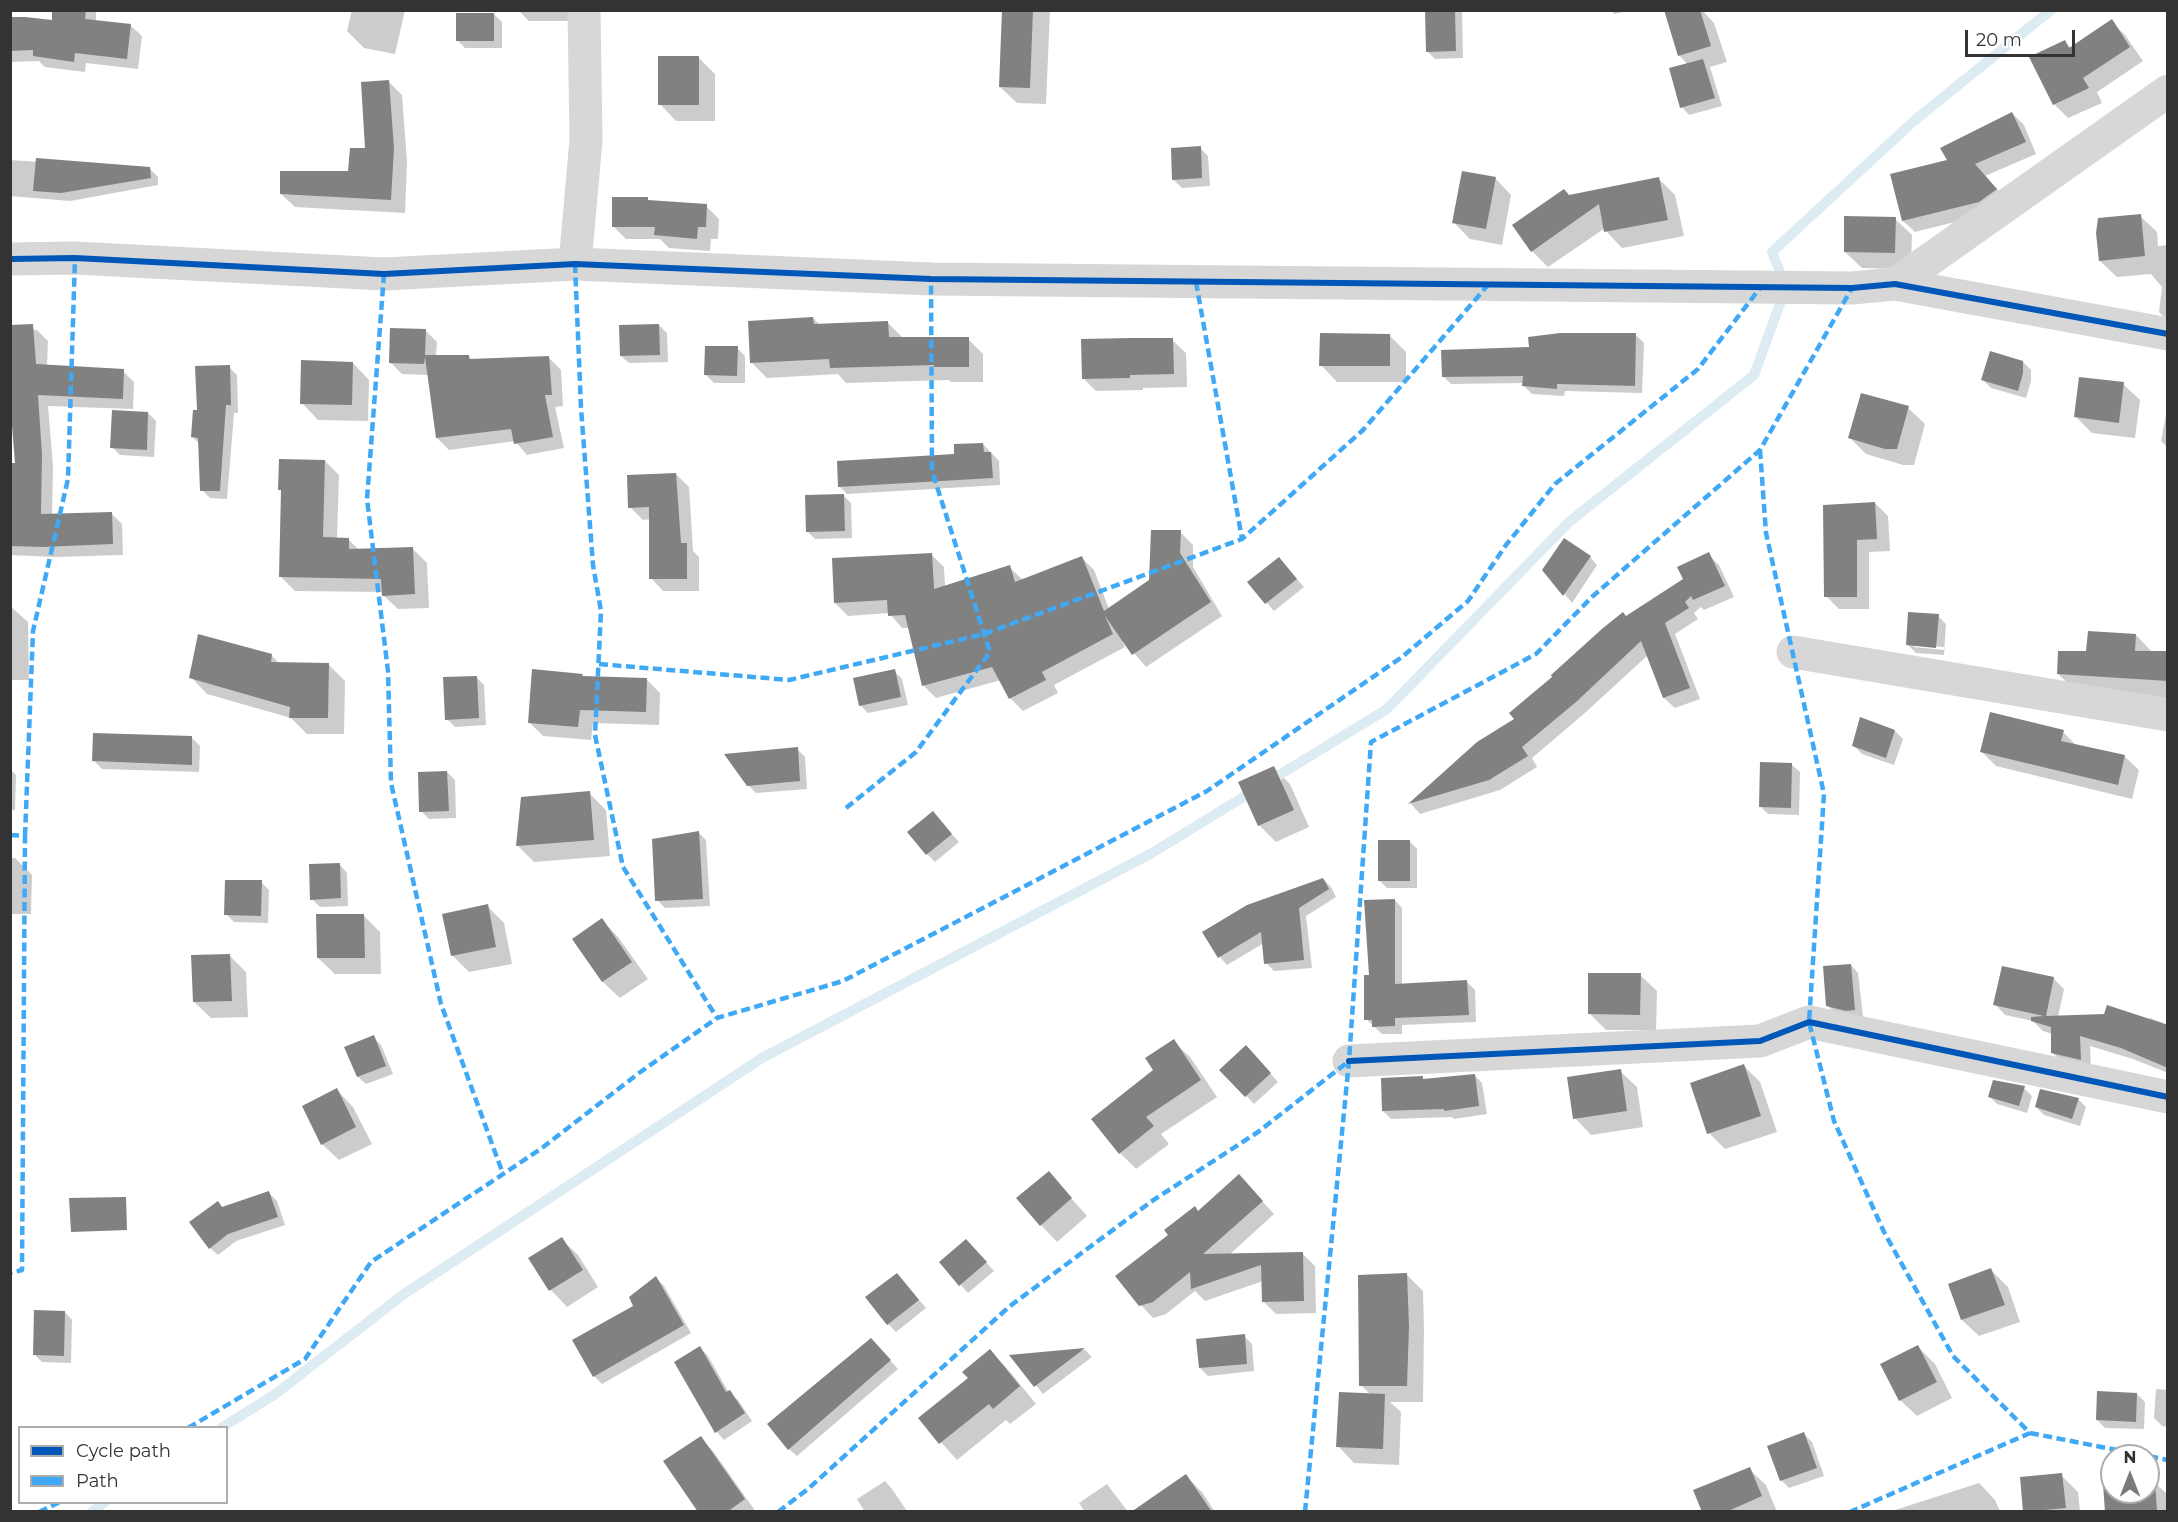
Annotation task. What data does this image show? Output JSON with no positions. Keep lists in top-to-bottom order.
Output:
{
  "legend": ["Cycle path", "Path"],
  "scale_bar": "20 m",
  "north": "top"
}
